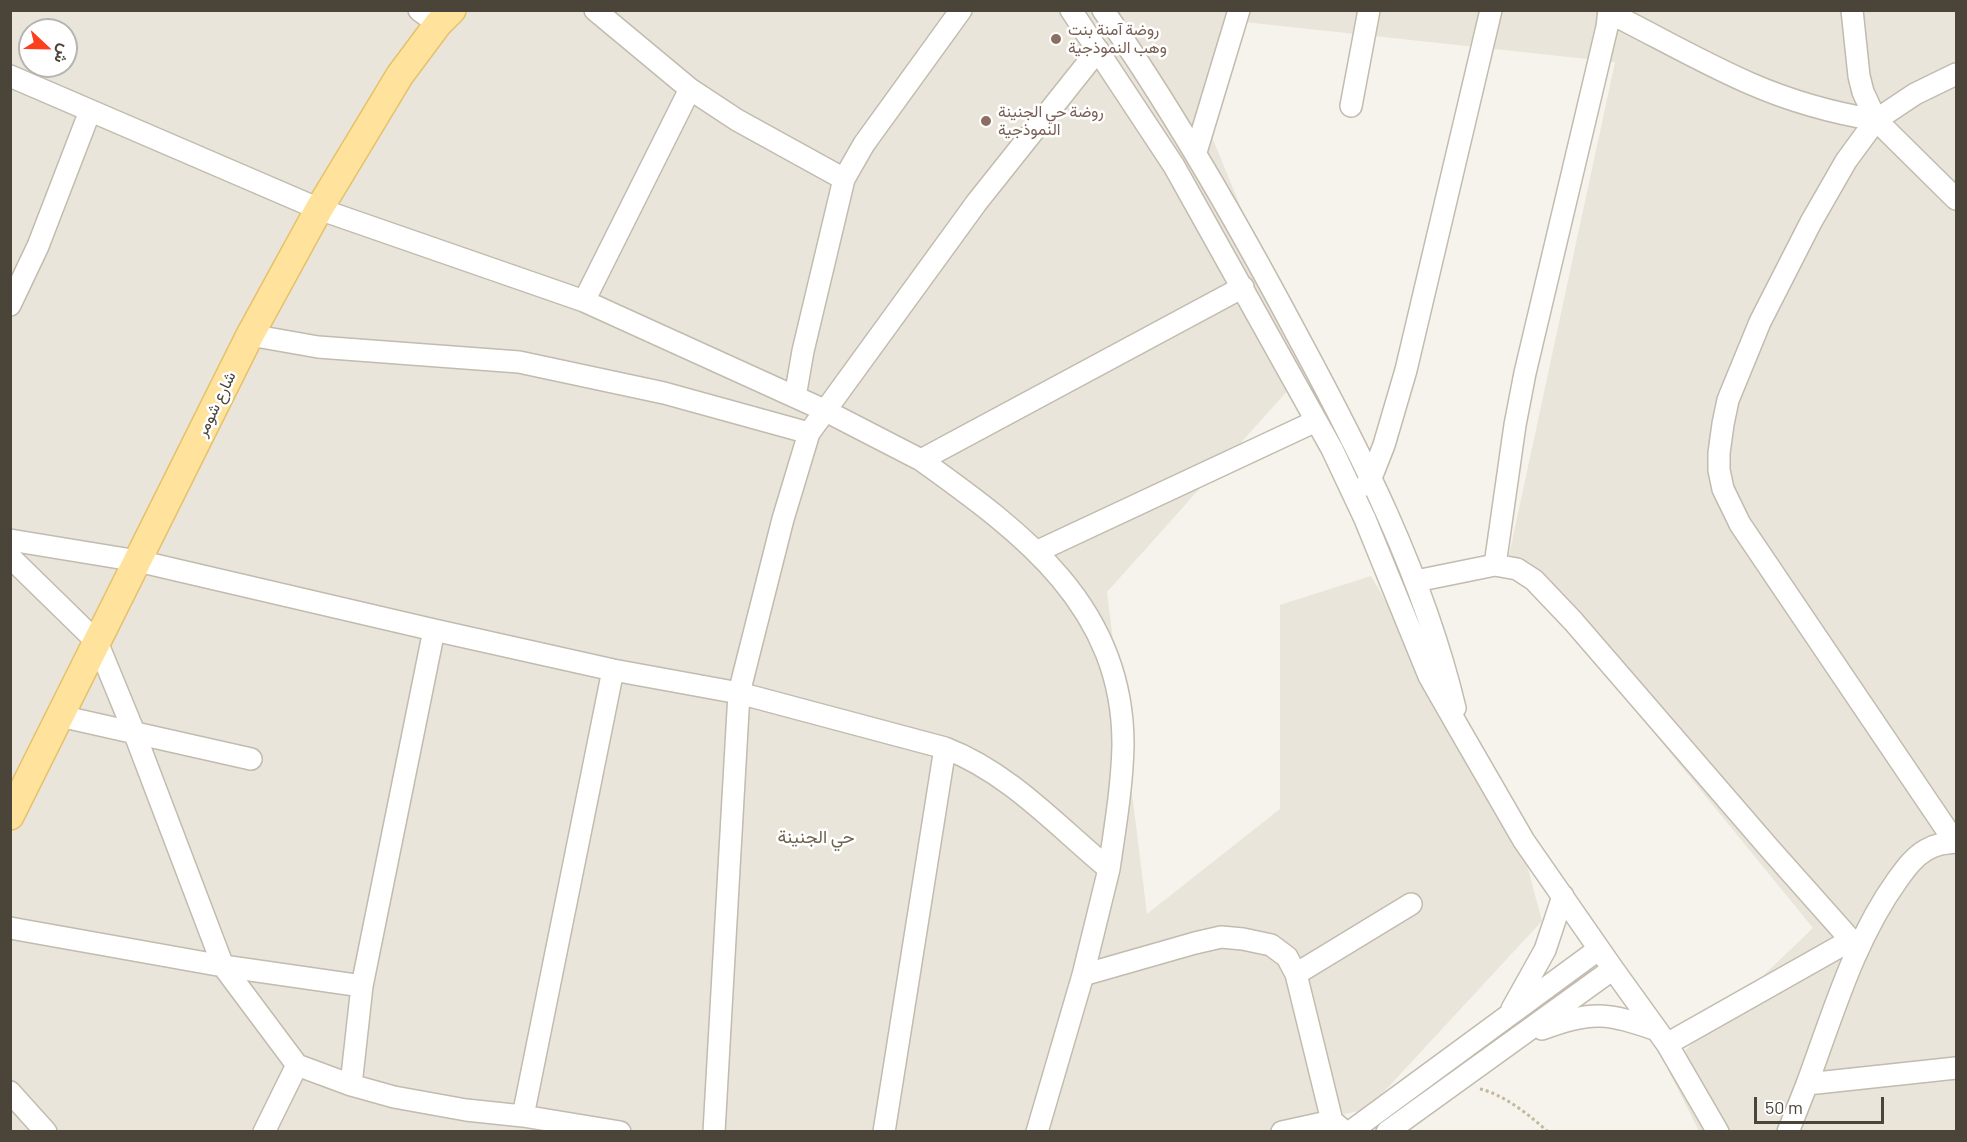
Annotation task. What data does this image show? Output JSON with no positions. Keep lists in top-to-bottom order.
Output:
{
  "streets": {
    "main road": ["شارع شومر"]
  },
  "districts": ["حي الجنينة"],
  "places": ["روضة آمنة بنت وهب النموذجية", "روضة حي الجنينة النموذجية"],
  "scale_bar": "50 m",
  "north": "right"
}
